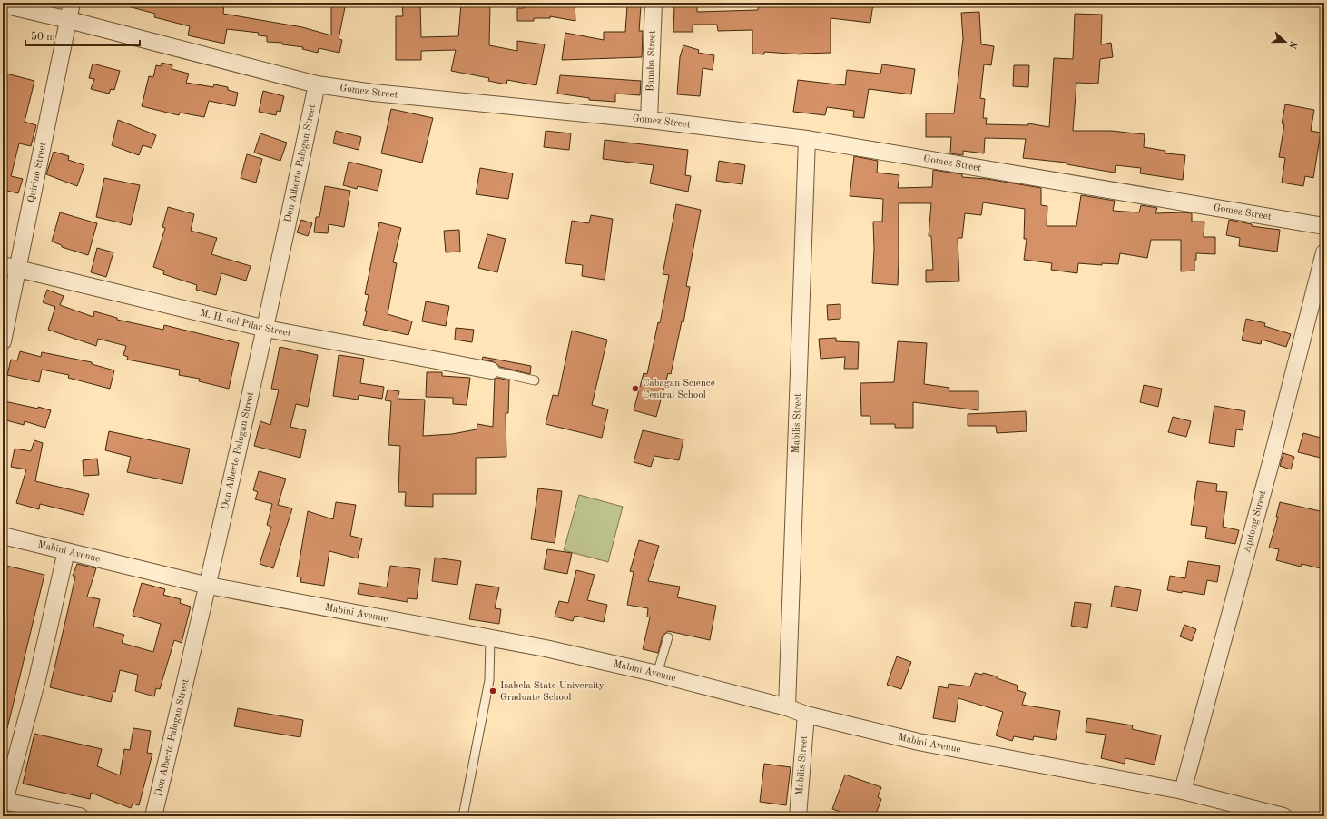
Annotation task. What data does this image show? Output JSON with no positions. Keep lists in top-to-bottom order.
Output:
{
  "streets": {
    "street": [
      "Banaba Street",
      "Gomez Street",
      "Don Alberto Palogan Street",
      "Quirino Street",
      "M. H. del Pilar Street",
      "Mabilis Street",
      "Apitong Street",
      "Mabini Avenue"
    ]
  },
  "crossings": [
    ["Banaba Street", "Gomez Street"],
    ["Gomez Street", "Don Alberto Palogan Street"],
    ["Gomez Street", "Quirino Street"],
    ["Gomez Street", "Mabilis Street"],
    ["Don Alberto Palogan Street", "M. H. del Pilar Street"],
    ["Don Alberto Palogan Street", "Mabini Avenue"],
    ["Quirino Street", "M. H. del Pilar Street"],
    ["Mabilis Street", "Mabini Avenue"],
    ["Apitong Street", "Mabini Avenue"]
  ],
  "places": ["Cabagan Science Central School", "Isabela State University Graduate School"],
  "scale_bar": "50 m",
  "north": "right"
}
